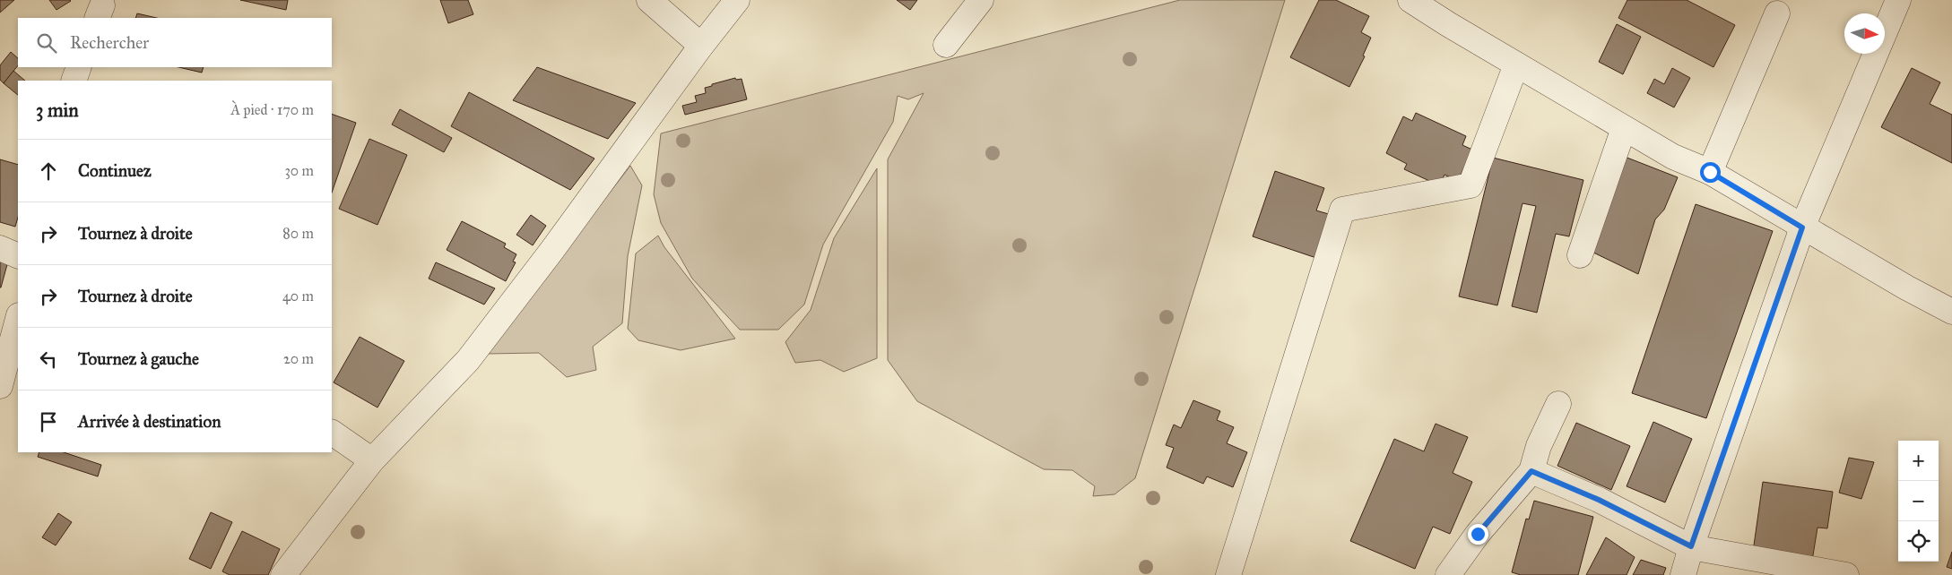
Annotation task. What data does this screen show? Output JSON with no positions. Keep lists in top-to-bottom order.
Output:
{
  "north": "right",
  "page": {
    "search": "Rechercher",
    "heading": ["3 min", "À pied · 170 m"],
    "list": [
      ["Continuez", "30 m"],
      ["Tournez à droite", "80 m"],
      ["Tournez à droite", "40 m"],
      ["Tournez à gauche", "20 m"],
      "Arrivée à destination"
    ],
    "map_buttons": ["+", "−"]
  }
}
